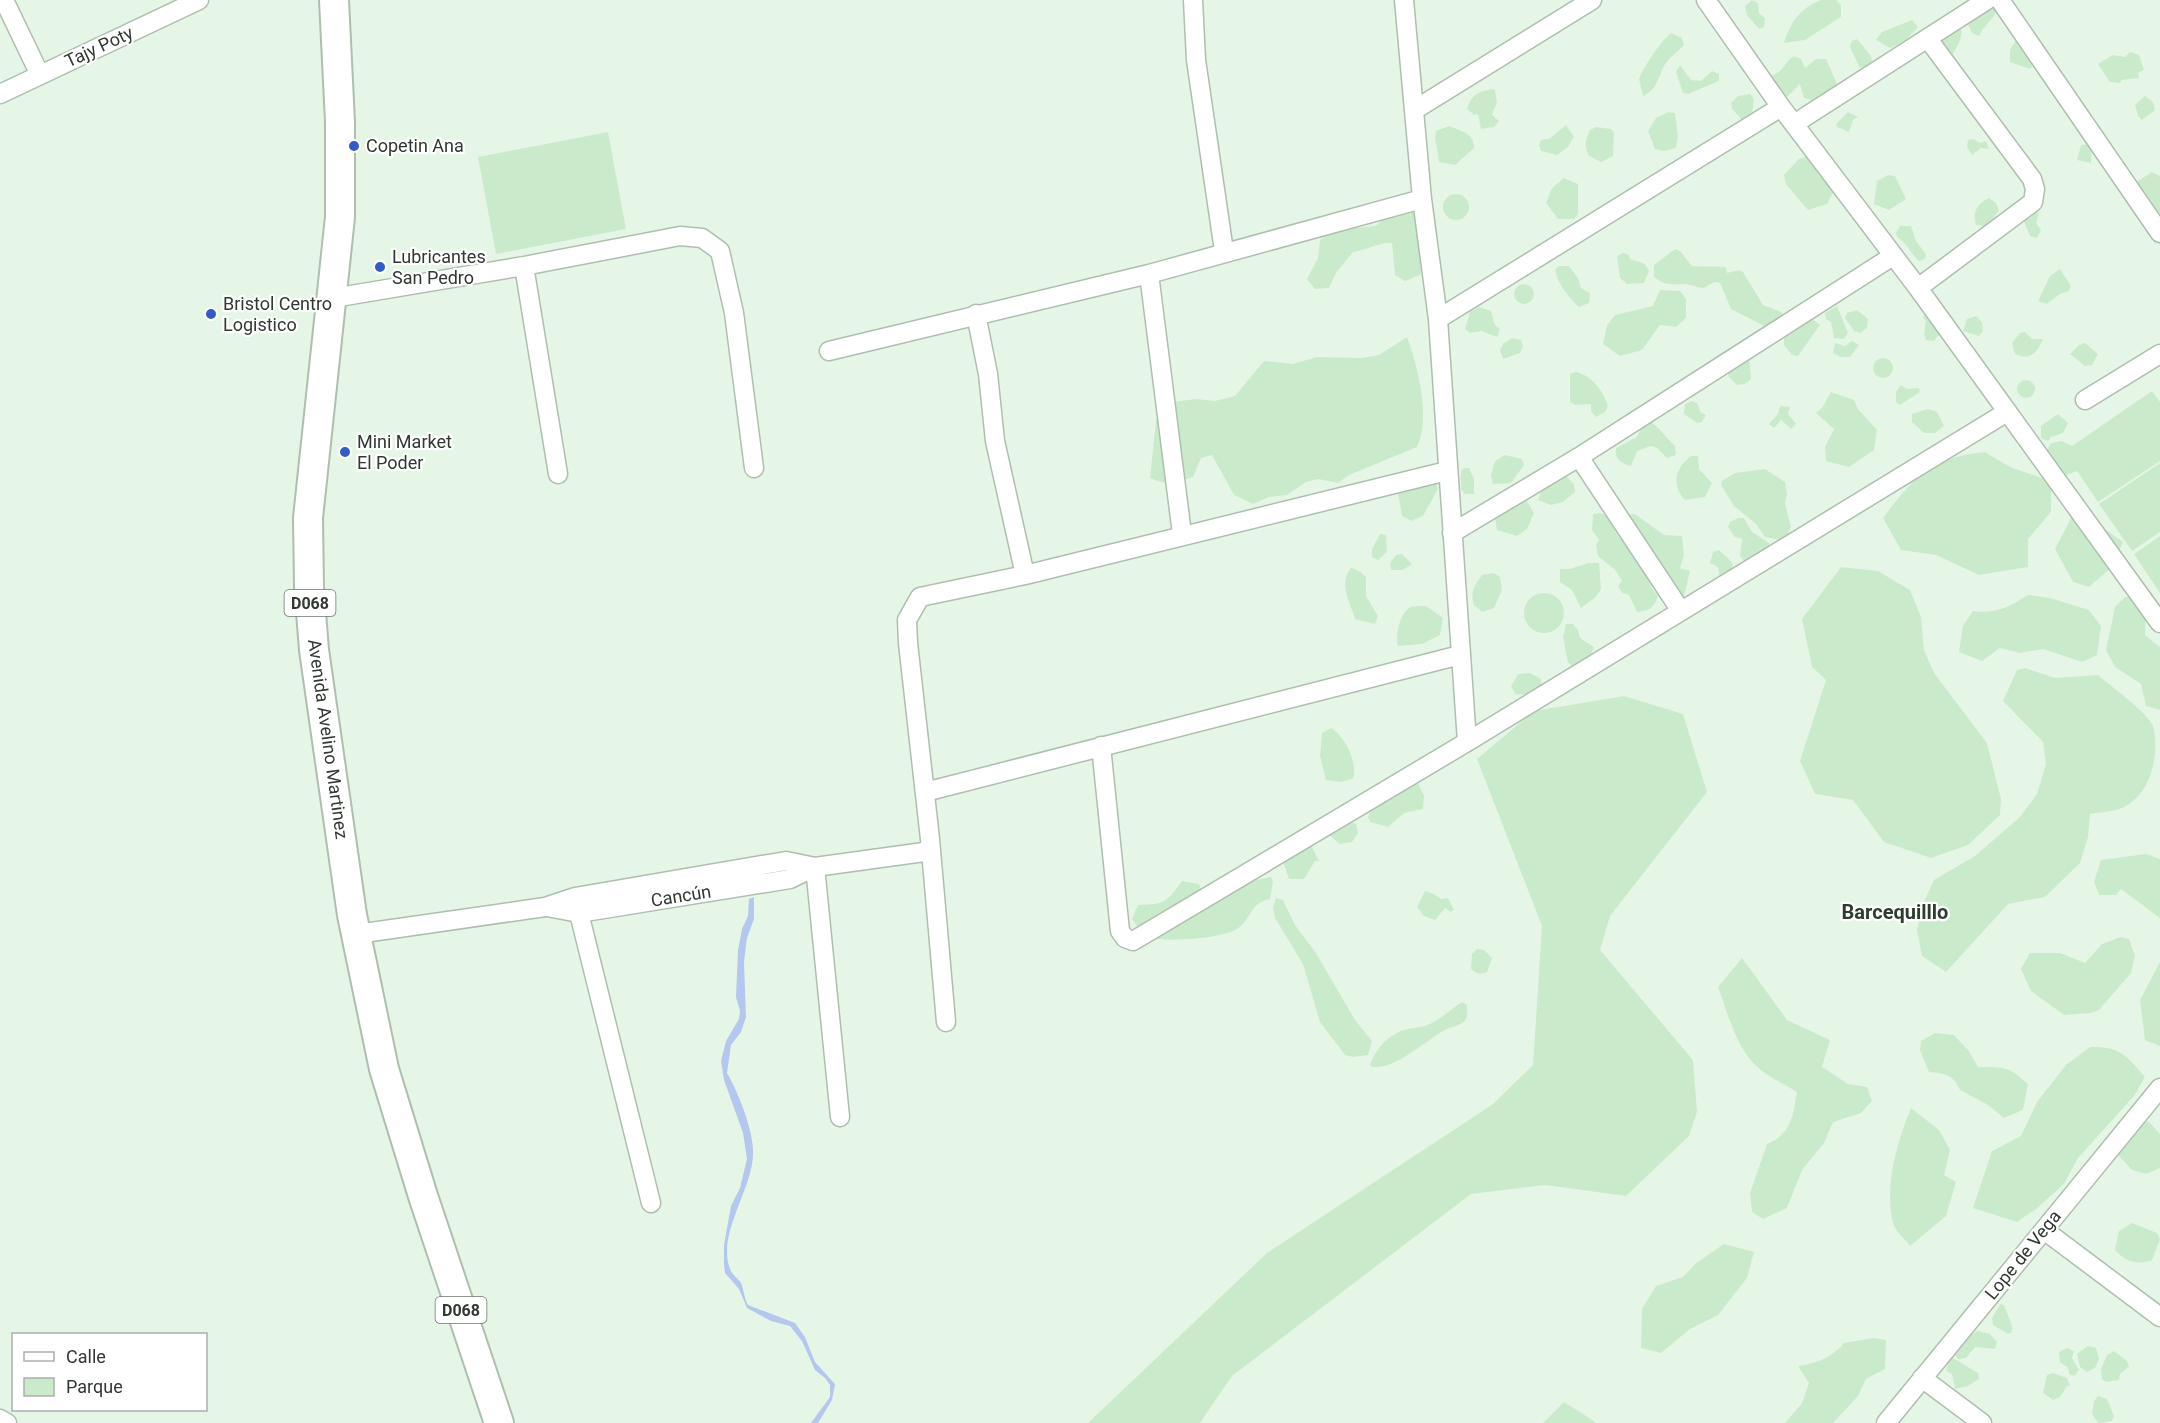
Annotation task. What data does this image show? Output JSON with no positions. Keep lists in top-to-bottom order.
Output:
{
  "streets": {
    "main road": ["D068", "Avenida Avelino Martinez"],
    "street": ["Tajy Poty", "Cancún", "Lope de Vega"]
  },
  "crossings": [
    ["Avenida Avelino Martinez", "Cancún"]
  ],
  "districts": ["Barcequilllo"],
  "places": [
    "Copetin Ana",
    "Lubricantes San Pedro",
    "Bristol Centro Logistico",
    "Mini Market El Poder"
  ],
  "legend": ["Calle", "Parque"]
}
